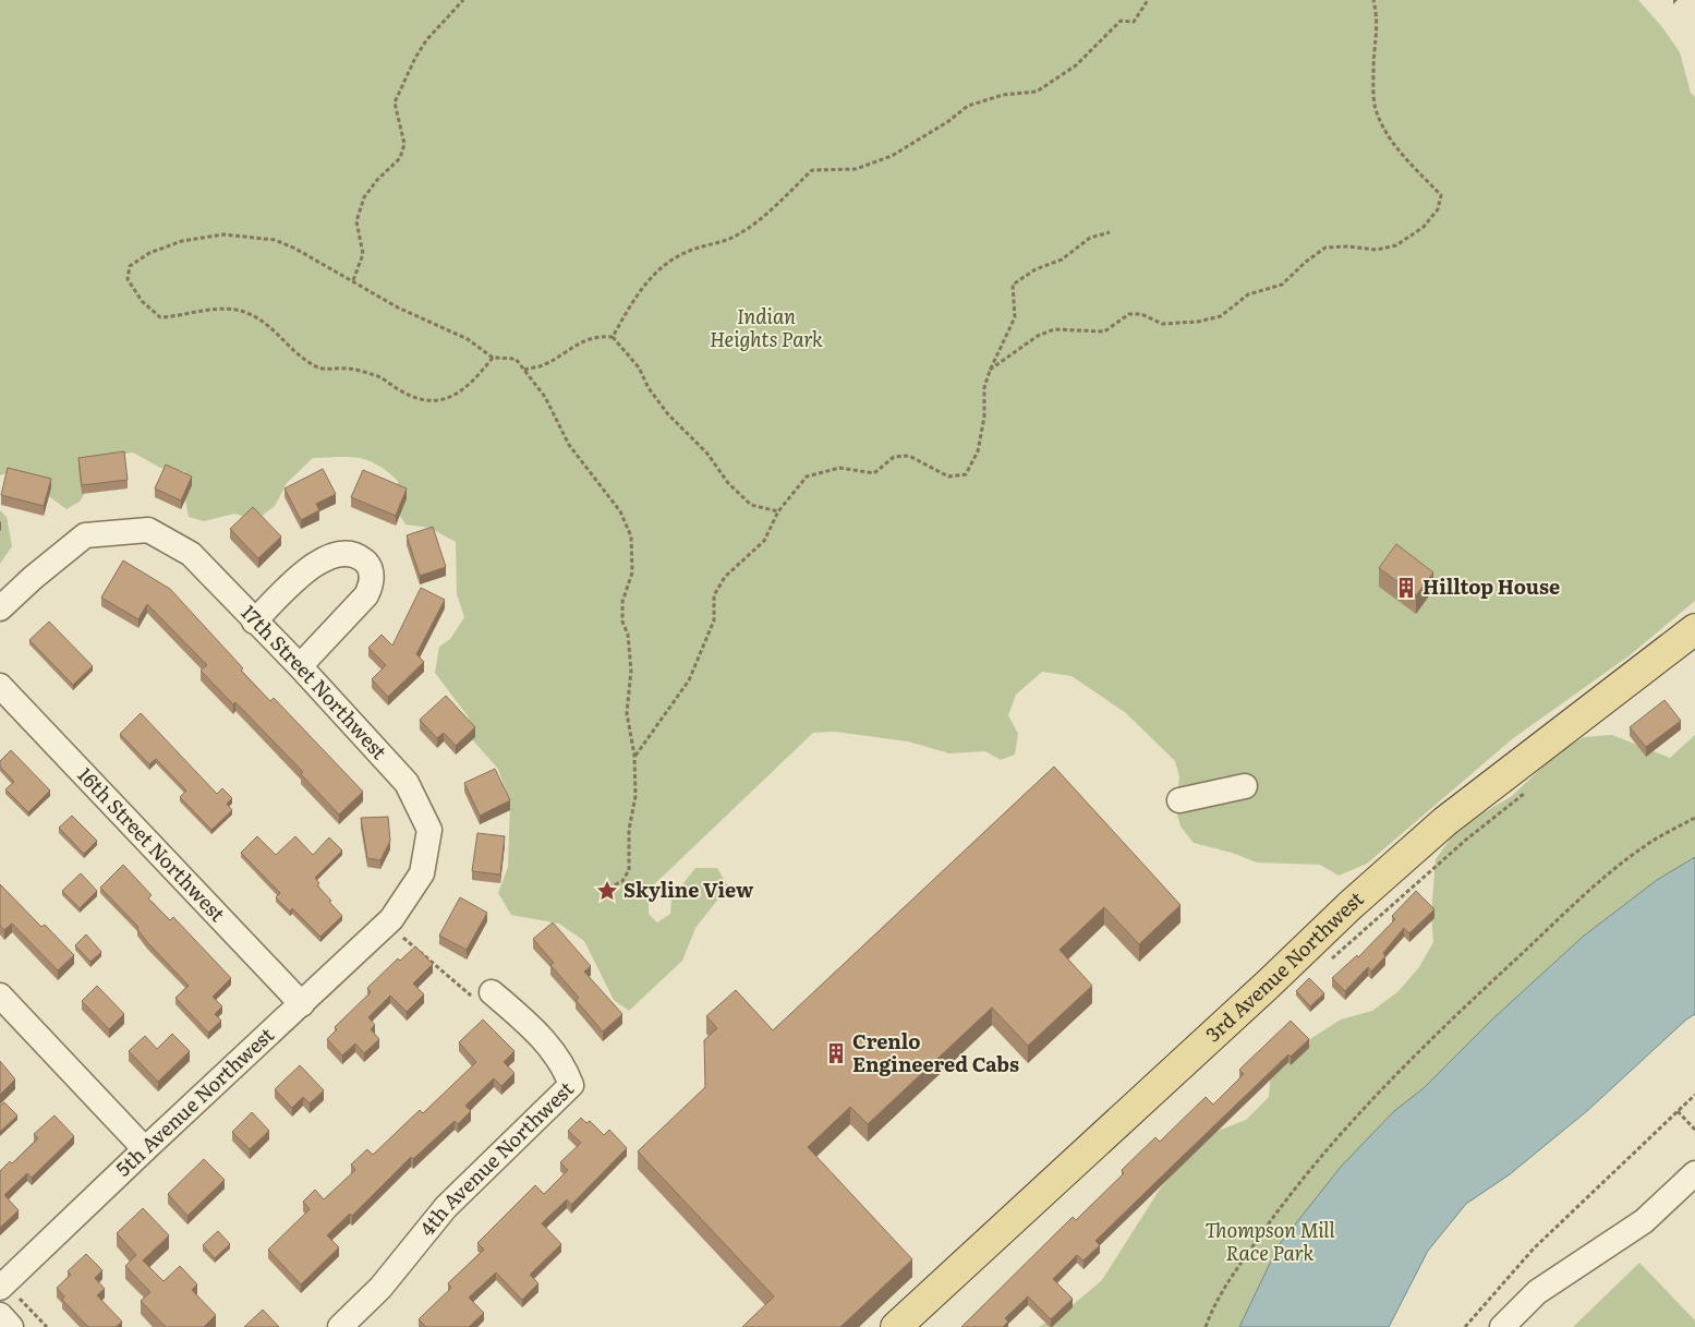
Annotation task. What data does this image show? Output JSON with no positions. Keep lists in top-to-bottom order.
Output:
{
  "streets": {
    "main road": ["3rd Avenue Northwest"],
    "street": [
      "17th Street Northwest",
      "16th Street Northwest",
      "5th Avenue Northwest",
      "4th Avenue Northwest"
    ]
  },
  "crossings": [
    ["17th Street Northwest", "5th Avenue Northwest"],
    ["16th Street Northwest", "5th Avenue Northwest"]
  ],
  "parks": ["Indian Heights Park", "Thompson Mill Race Park"],
  "places": {
    "building": ["Hilltop House", "Crenlo Engineered Cabs"],
    "place": ["Skyline View"]
  }
}
